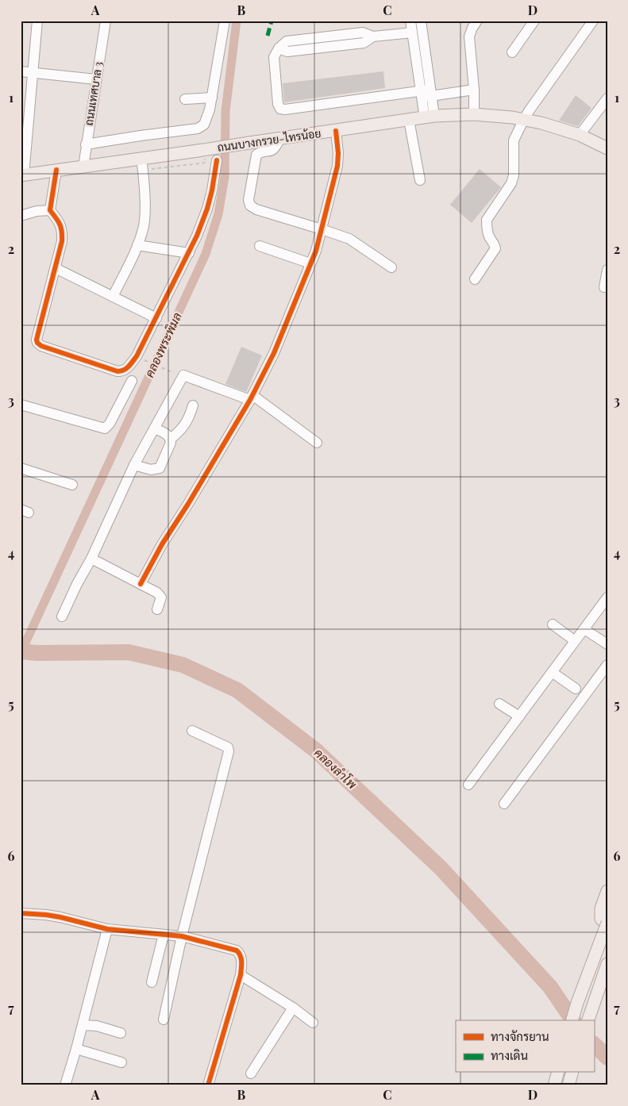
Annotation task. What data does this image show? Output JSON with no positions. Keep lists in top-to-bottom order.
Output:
{
  "streets": {
    "main road": ["ถนนบางกรวย-ไทรน้อย"],
    "street": ["ถนนเทศบาล 3"]
  },
  "crossings": [
    ["ถนนเทศบาล 3", "ถนนบางกรวย-ไทรน้อย"]
  ],
  "water": ["คลองพระพิมล", "คลองลำโพ"],
  "legend": ["ทางจักรยาน", "ทางเดิน"],
  "grid": {
    "columns": [
      "A",
      "B",
      "C",
      "D"
    ],
    "rows": [
      "1",
      "2",
      "3",
      "4",
      "5",
      "6",
      "7"
    ]
  }
}
